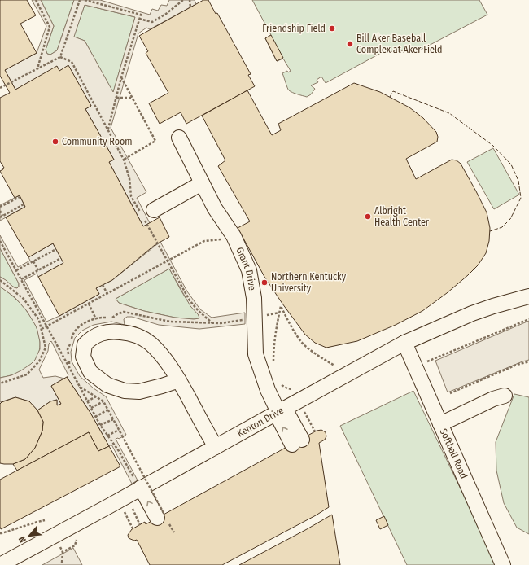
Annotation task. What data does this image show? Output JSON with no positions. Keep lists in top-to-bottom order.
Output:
{
  "streets": {
    "street": ["Grant Drive", "Kenton Drive", "Softball Road"]
  },
  "crossings": [
    ["Grant Drive", "Kenton Drive"],
    ["Kenton Drive", "Softball Road"]
  ],
  "places": [
    "Friendship Field",
    "Bill Aker Baseball Complex at Aker Field",
    "Community Room",
    "Albright Health Center",
    "Northern Kentucky University"
  ],
  "north": "bottom left"
}
